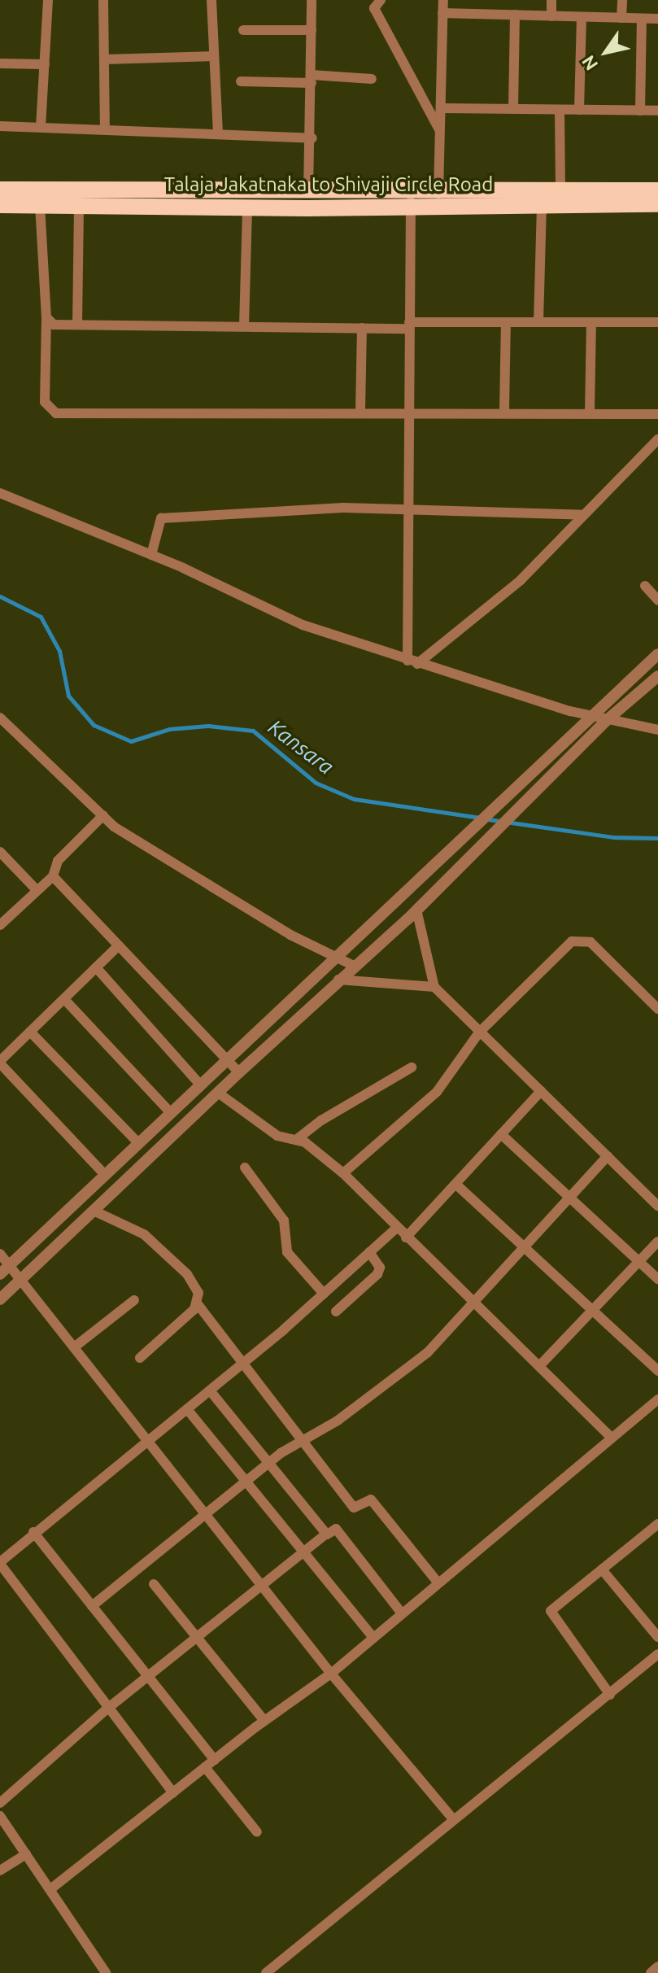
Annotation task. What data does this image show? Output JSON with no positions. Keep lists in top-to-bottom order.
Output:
{
  "streets": {
    "highway": ["Talaja Jakatnaka to Shivaji Circle Road"]
  },
  "water": ["Kansara"],
  "north": "bottom left"
}
